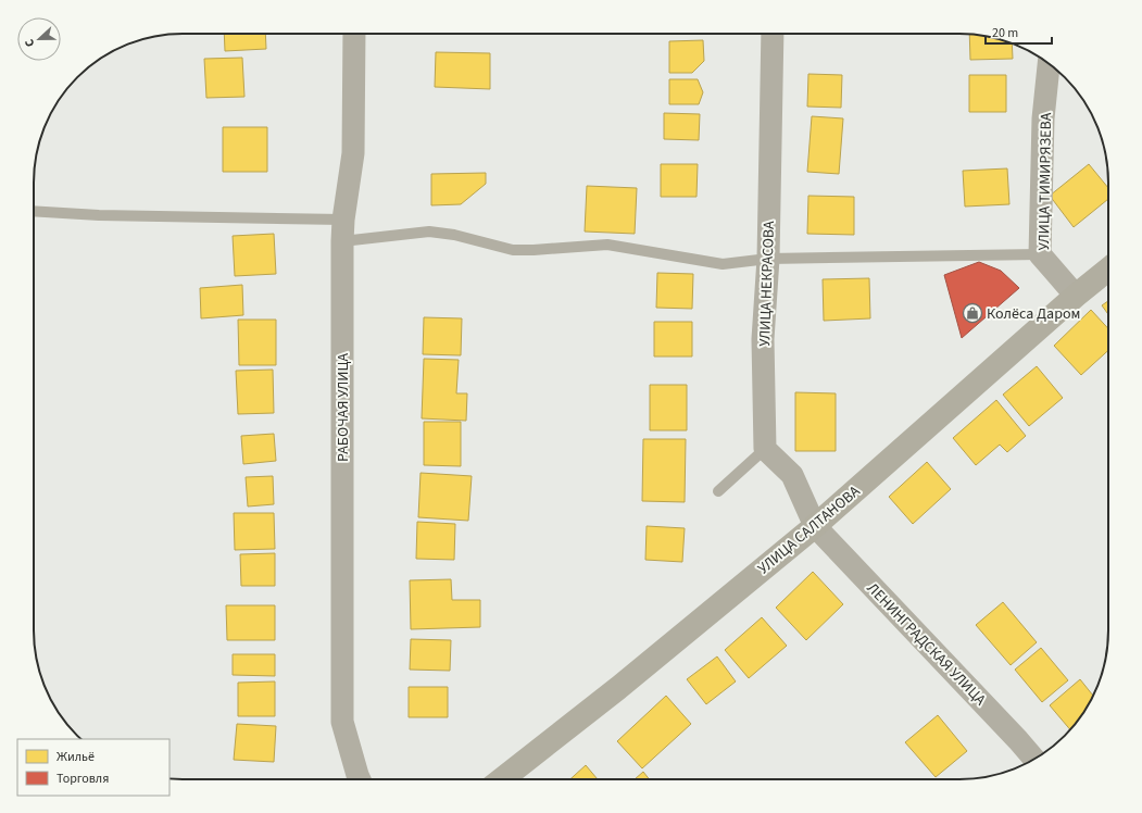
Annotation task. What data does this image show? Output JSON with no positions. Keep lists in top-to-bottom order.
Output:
{
  "streets": {
    "main road": ["УЛИЦА САЛТАНОВА"],
    "street": [
      "УЛИЦА ТИМИРЯЗЕВА",
      "УЛИЦА НЕКРАСОВА",
      "РАБОЧАЯ УЛИЦА",
      "ЛЕНИНГРАДСКАЯ УЛИЦА"
    ]
  },
  "crossings": [
    ["УЛИЦА ТИМИРЯЗЕВА", "УЛИЦА САЛТАНОВА"],
    ["УЛИЦА САЛТАНОВА", "ЛЕНИНГРАДСКАЯ УЛИЦА"]
  ],
  "places": {
    "shop": ["Колёса Даром"]
  },
  "legend": ["Жильё", "Торговля"],
  "scale_bar": "20 m",
  "north": "left"
}
